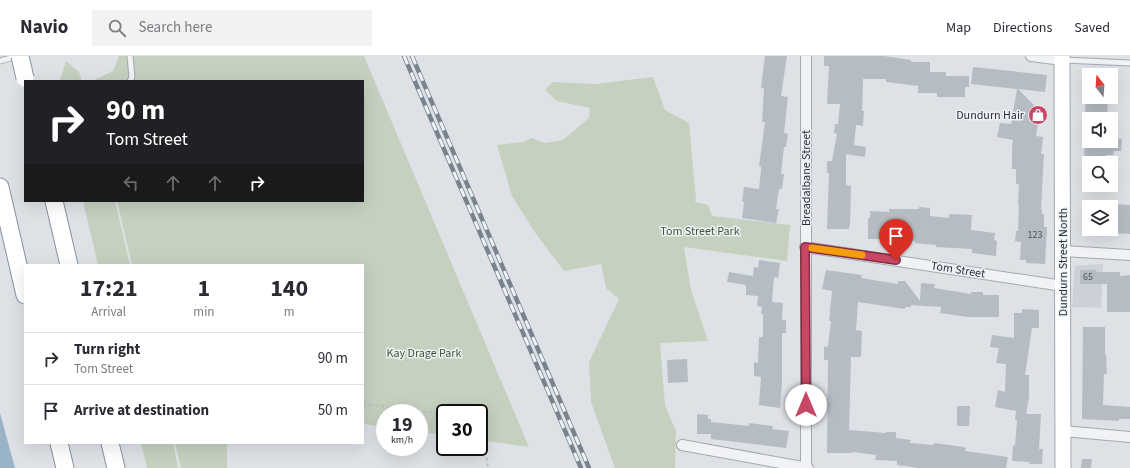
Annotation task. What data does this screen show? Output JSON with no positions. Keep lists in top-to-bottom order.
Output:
{
  "streets": {
    "main road": ["Dundurn Street North"],
    "street": ["Breadalbane Street", "Tom Street"]
  },
  "crossings": [
    ["Breadalbane Street", "Tom Street"],
    ["Dundurn Street North", "Tom Street"]
  ],
  "parks": ["Tom Street Park", "Kay Drage Park"],
  "places": {
    "shop": ["Dundurn Hair"]
  },
  "house_numbers": ["123", "65"],
  "north": "top",
  "page": {
    "header": "Navio",
    "search": "Search here",
    "nav": ["Map", "Directions", "Saved"],
    "turn": ["90 m", "Tom Street"],
    "eta": [
      "17:21",
      "Arrival",
      "1",
      "min",
      "140",
      "m"
    ],
    "list": [
      {
        "name": "Turn right",
        "note": "Tom Street",
        "value": "90 m"
      },
      {
        "name": "Arrive at destination",
        "value": "50 m"
      }
    ],
    "speed": "19 km/h",
    "limit": "30"
  }
}
